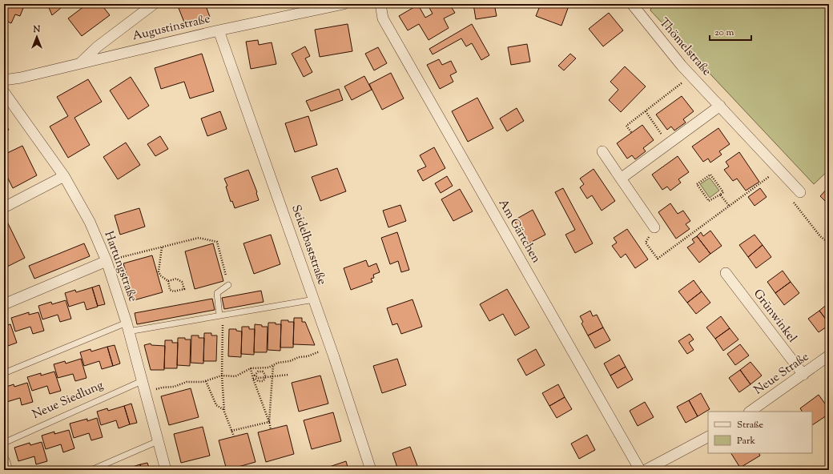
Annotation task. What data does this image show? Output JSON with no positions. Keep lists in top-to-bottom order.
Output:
{
  "streets": {
    "street": [
      "Augustinstraße",
      "Thömelstraße",
      "Am Gärtchen",
      "Seidelbaststraße",
      "Hartungstraße",
      "Grünwinkel",
      "Neue Straße"
    ],
    "lane": ["Neue Siedlung"]
  },
  "crossings": [
    ["Augustinstraße", "Seidelbaststraße"],
    ["Hartungstraße", "Neue Siedlung"],
    ["Grünwinkel", "Neue Straße"]
  ],
  "legend": ["Straße", "Park"],
  "scale_bar": "20 m",
  "north": "top"
}
